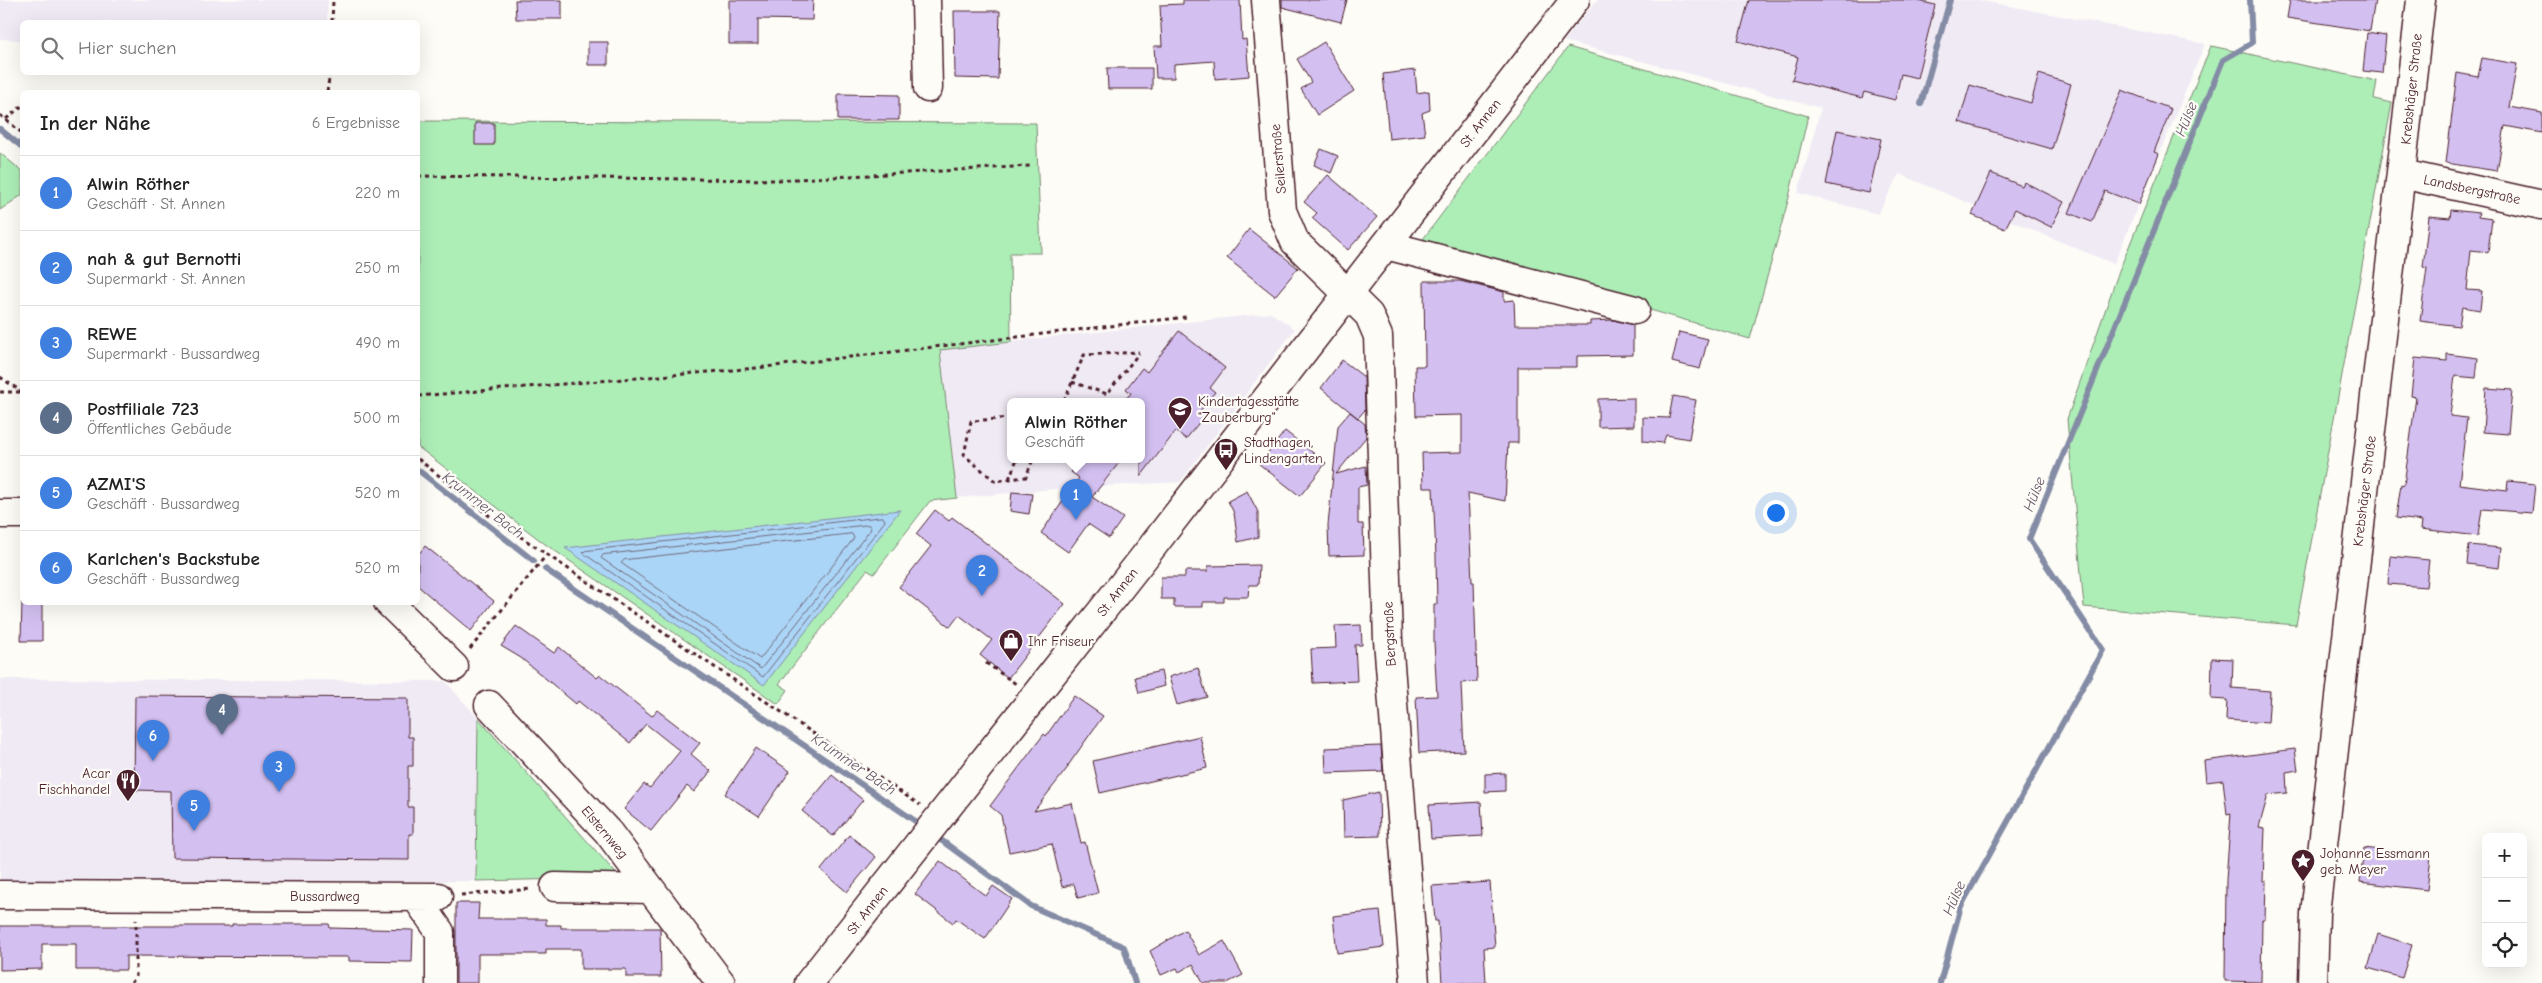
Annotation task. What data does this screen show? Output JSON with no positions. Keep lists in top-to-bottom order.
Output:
{
  "streets": {
    "street": [
      "Krebshäger Straße",
      "St. Annen",
      "Seilerstraße",
      "Landsbergstraße",
      "Bergstraße",
      "Elsternweg",
      "Bussardweg"
    ]
  },
  "crossings": [
    ["Krebshäger Straße", "Landsbergstraße"],
    ["St. Annen", "Seilerstraße"],
    ["St. Annen", "Bergstraße"],
    ["Seilerstraße", "Bergstraße"]
  ],
  "water": ["Hülse", "Krummer Bach"],
  "places": {
    "school or university": ["Kindertagesstätte \"Zauberburg\""],
    "bus stop": ["Stadthagen, Lindengarten"],
    "shop": ["Ihr Friseur"],
    "restaurant": ["Acar Fischhandel"],
    "place": ["Johanne Essmann geb. Meyer"]
  },
  "page": {
    "search": "Hier suchen",
    "heading": ["In der Nähe", "6 Ergebnisse"],
    "list": [
      {
        "mark": "1",
        "name": "Alwin Röther",
        "note": "Geschäft · St. Annen",
        "value": "220 m"
      },
      {
        "mark": "2",
        "name": "nah & gut Bernotti",
        "note": "Supermarkt · St. Annen",
        "value": "250 m"
      },
      {
        "mark": "3",
        "name": "REWE",
        "note": "Supermarkt · Bussardweg",
        "value": "490 m"
      },
      {
        "mark": "4",
        "name": "Postfiliale 723",
        "note": "Öffentliches Gebäude",
        "value": "500 m"
      },
      {
        "mark": "5",
        "name": "AZMI'S",
        "note": "Geschäft · Bussardweg",
        "value": "520 m"
      },
      {
        "mark": "6",
        "name": "Karlchen's Backstube",
        "note": "Geschäft · Bussardweg",
        "value": "520 m"
      }
    ],
    "popup": ["Alwin Röther", "Geschäft"],
    "pins": [
      "1",
      "2",
      "4",
      "6",
      "3",
      "5"
    ],
    "map_buttons": ["+", "−"]
  }
}
